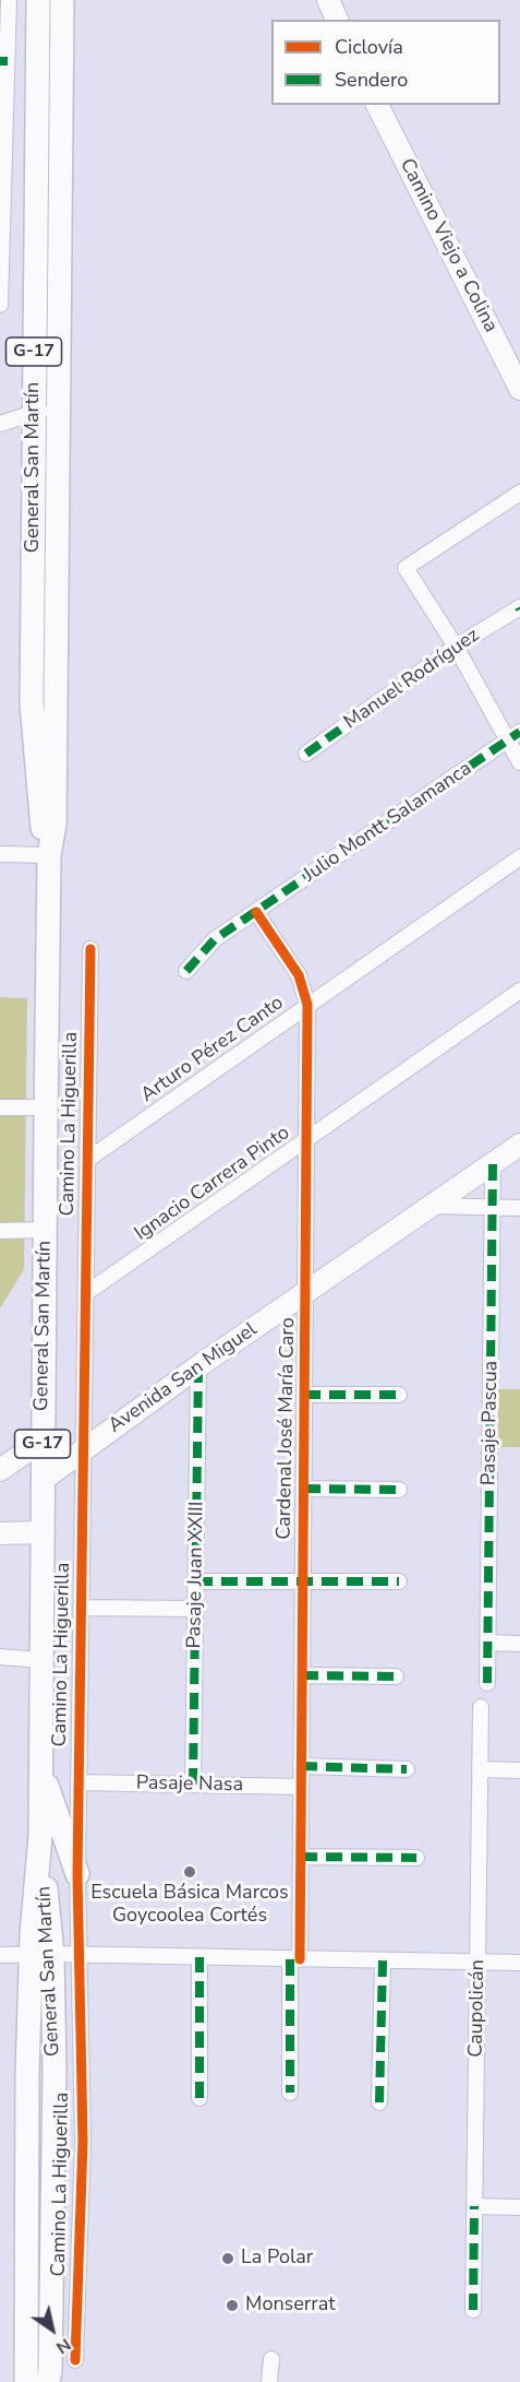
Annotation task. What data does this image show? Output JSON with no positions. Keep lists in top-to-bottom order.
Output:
{
  "streets": {
    "main road": [
      "Camino Viejo a Colina",
      "G-17",
      "General San Martín",
      "Avenida San Miguel"
    ],
    "street": [
      "Manuel Rodríguez",
      "Julio Montt Salamanca",
      "Arturo Pérez Canto",
      "Camino La Higuerilla",
      "Ignacio Carrera Pinto",
      "Pasaje Pascua",
      "Cardenal José María Caro",
      "Pasaje Juan XXIII",
      "Pasaje Nasa",
      "Caupolicán"
    ]
  },
  "crossings": [
    ["General San Martín", "Avenida San Miguel"],
    ["Julio Montt Salamanca", "Cardenal José María Caro"],
    ["Arturo Pérez Canto", "Camino La Higuerilla"],
    ["Arturo Pérez Canto", "Cardenal José María Caro"],
    ["Camino La Higuerilla", "Ignacio Carrera Pinto"],
    ["Camino La Higuerilla", "Avenida San Miguel"],
    ["Camino La Higuerilla", "Pasaje Nasa"],
    ["Ignacio Carrera Pinto", "Cardenal José María Caro"],
    ["Avenida San Miguel", "Pasaje Pascua"],
    ["Avenida San Miguel", "Cardenal José María Caro"],
    ["Avenida San Miguel", "Pasaje Juan XXIII"],
    ["Cardenal José María Caro", "Pasaje Nasa"],
    ["Pasaje Juan XXIII", "Pasaje Nasa"]
  ],
  "places": ["Escuela Básica Marcos Goycoolea Cortés", "La Polar", "Monserrat"],
  "legend": ["Ciclovía", "Sendero"],
  "north": "bottom right"
}
